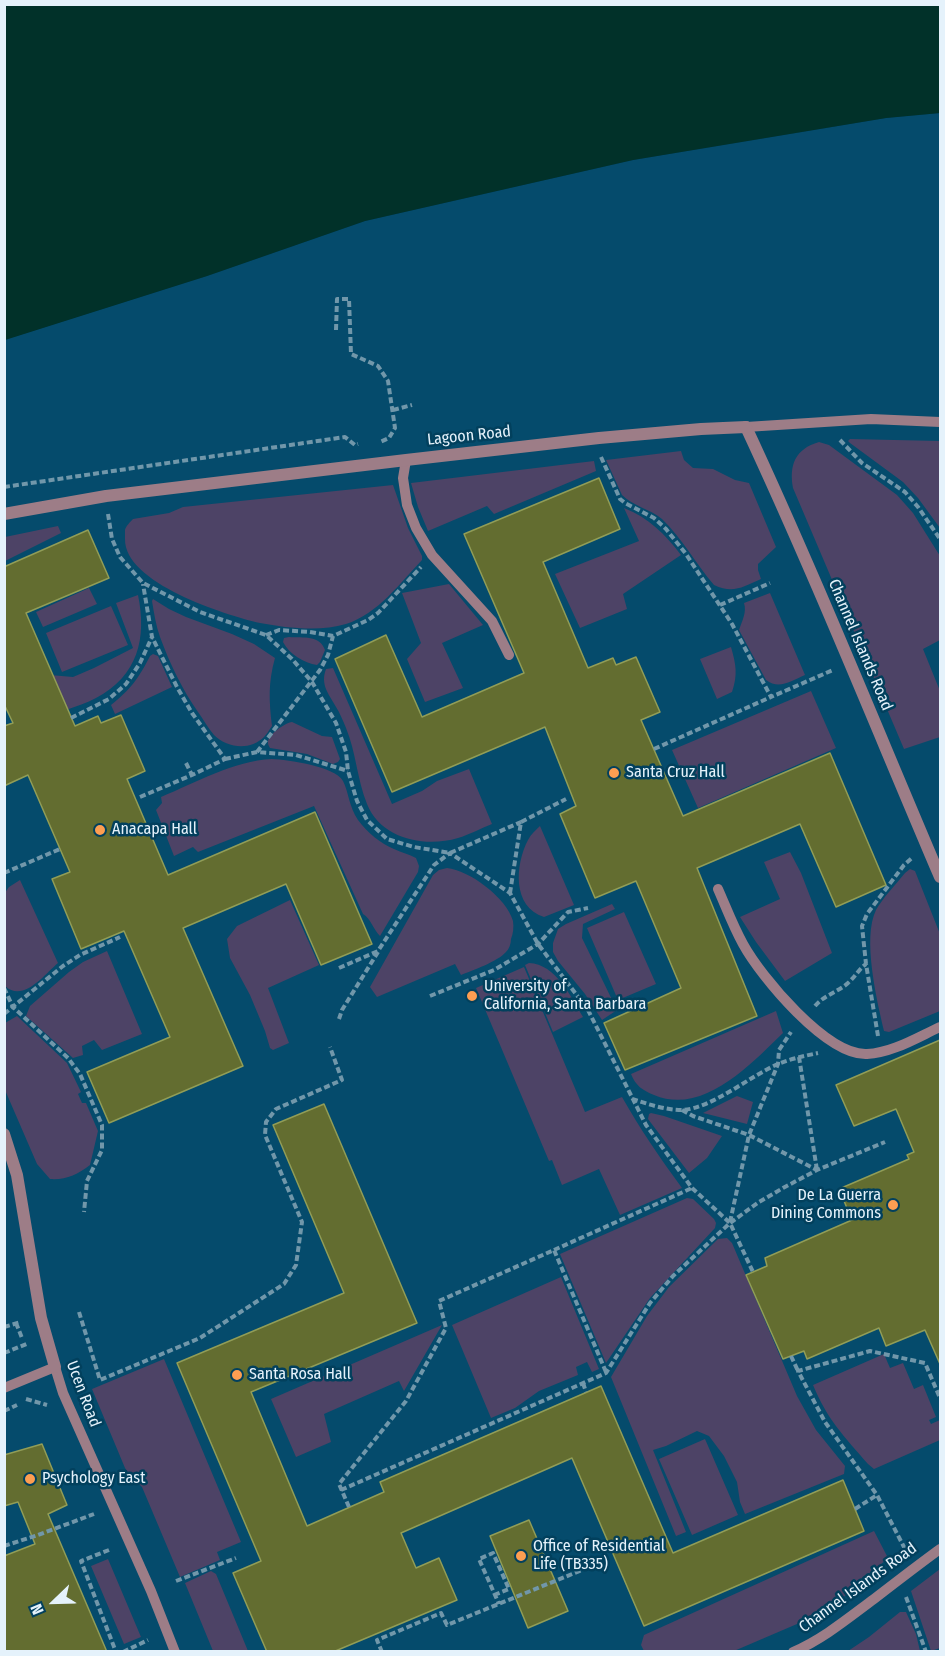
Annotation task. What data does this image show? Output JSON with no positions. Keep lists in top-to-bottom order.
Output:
{
  "streets": {
    "street": ["Lagoon Road", "Channel Islands Road", "Ucen Road"]
  },
  "crossings": [
    ["Lagoon Road", "Channel Islands Road"]
  ],
  "places": [
    "Santa Cruz Hall",
    "Anacapa Hall",
    "University of California, Santa Barbara",
    "De La Guerra Dining Commons",
    "Santa Rosa Hall",
    "Psychology East",
    "Office of Residential Life (TB335)"
  ],
  "north": "bottom left"
}
